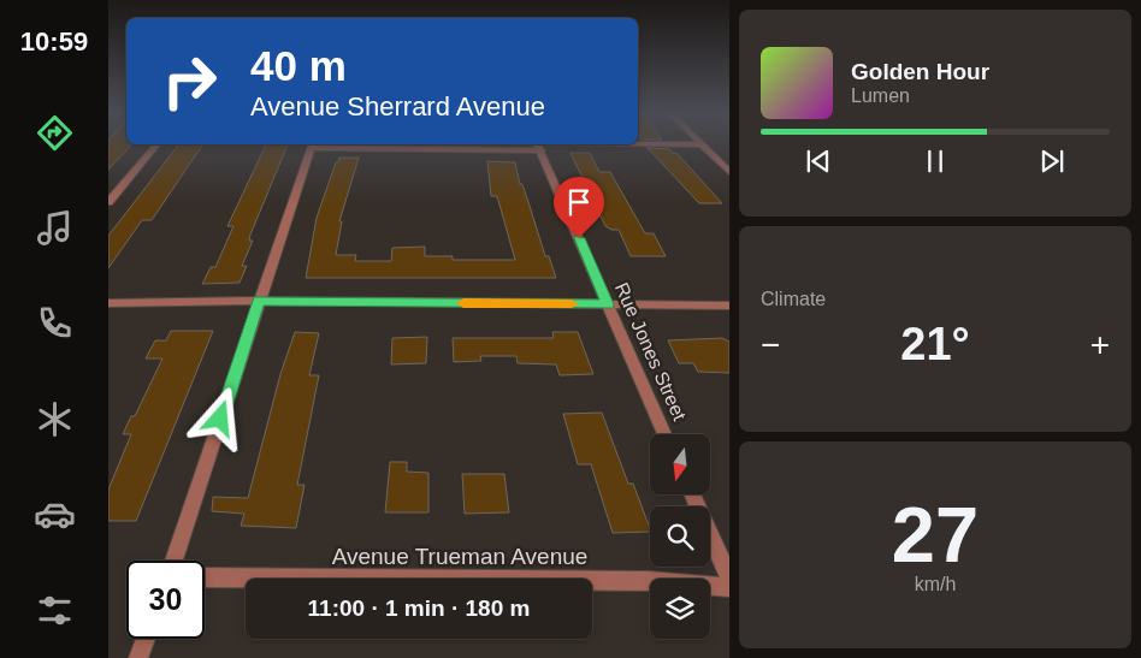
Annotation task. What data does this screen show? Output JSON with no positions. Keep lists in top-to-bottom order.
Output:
{
  "streets": {
    "street": ["Rue Jones Street", "Avenue Trueman Avenue"]
  },
  "north": "bottom",
  "page": {
    "tabs": "10:59",
    "turn": ["40 m", "Avenue Sherrard Avenue"],
    "song": ["Golden Hour", "Lumen"],
    "tile": [
      "Climate",
      ["27", "km/h"]
    ],
    "heat": ["−", "21°", "+"],
    "limit": "30",
    "trip": "11:00 · 1 min · 180 m"
  }
}
